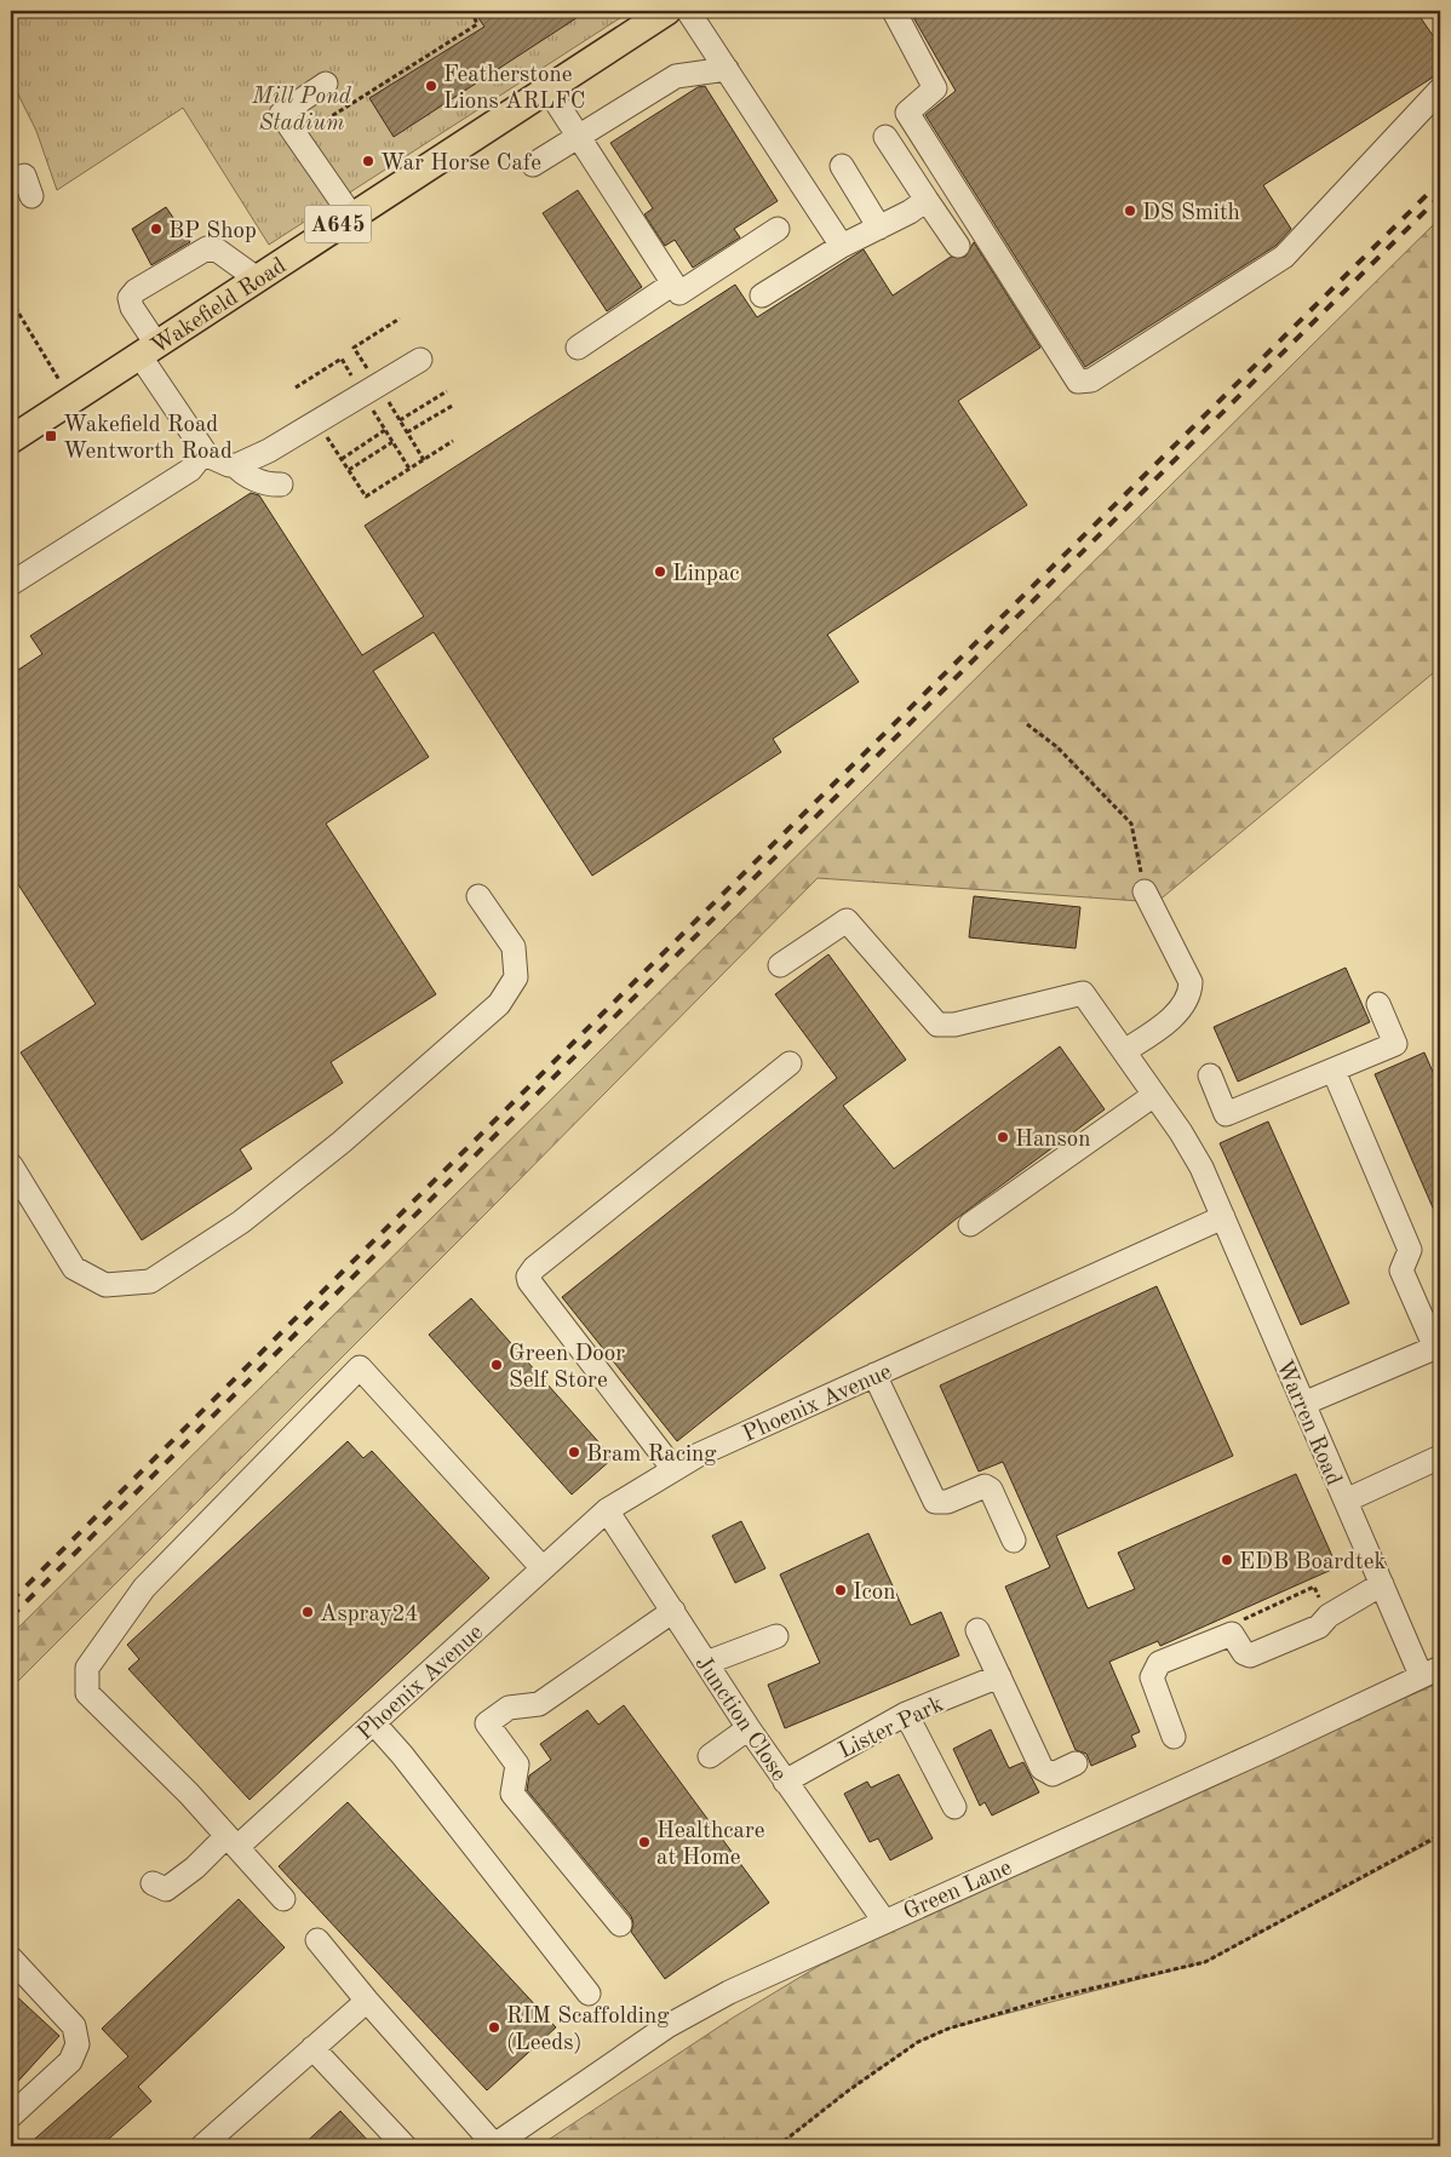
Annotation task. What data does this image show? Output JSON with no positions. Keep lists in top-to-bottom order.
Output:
{
  "streets": {
    "main road": ["A645", "Wakefield Road"],
    "street": [
      "Phoenix Avenue",
      "Warren Road",
      "Junction Close",
      "Lister Park",
      "Green Lane"
    ]
  },
  "crossings": [
    ["Phoenix Avenue", "Warren Road"],
    ["Phoenix Avenue", "Junction Close"],
    ["Warren Road", "Green Lane"],
    ["Junction Close", "Lister Park"],
    ["Junction Close", "Green Lane"]
  ],
  "parks": ["Mill Pond Stadium"],
  "places": {
    "other": [
      "Featherstone Lions ARLFC",
      "War Horse Cafe",
      "DS Smith",
      "BP Shop",
      "Linpac",
      "Hanson",
      "Green Door Self Store",
      "Bram Racing",
      "EDB Boardtek",
      "Icon",
      "Aspray24",
      "Healthcare at Home",
      "RIM Scaffolding (Leeds)"
    ],
    "transit": ["Wakefield Road Wentworth Road"]
  }
}
